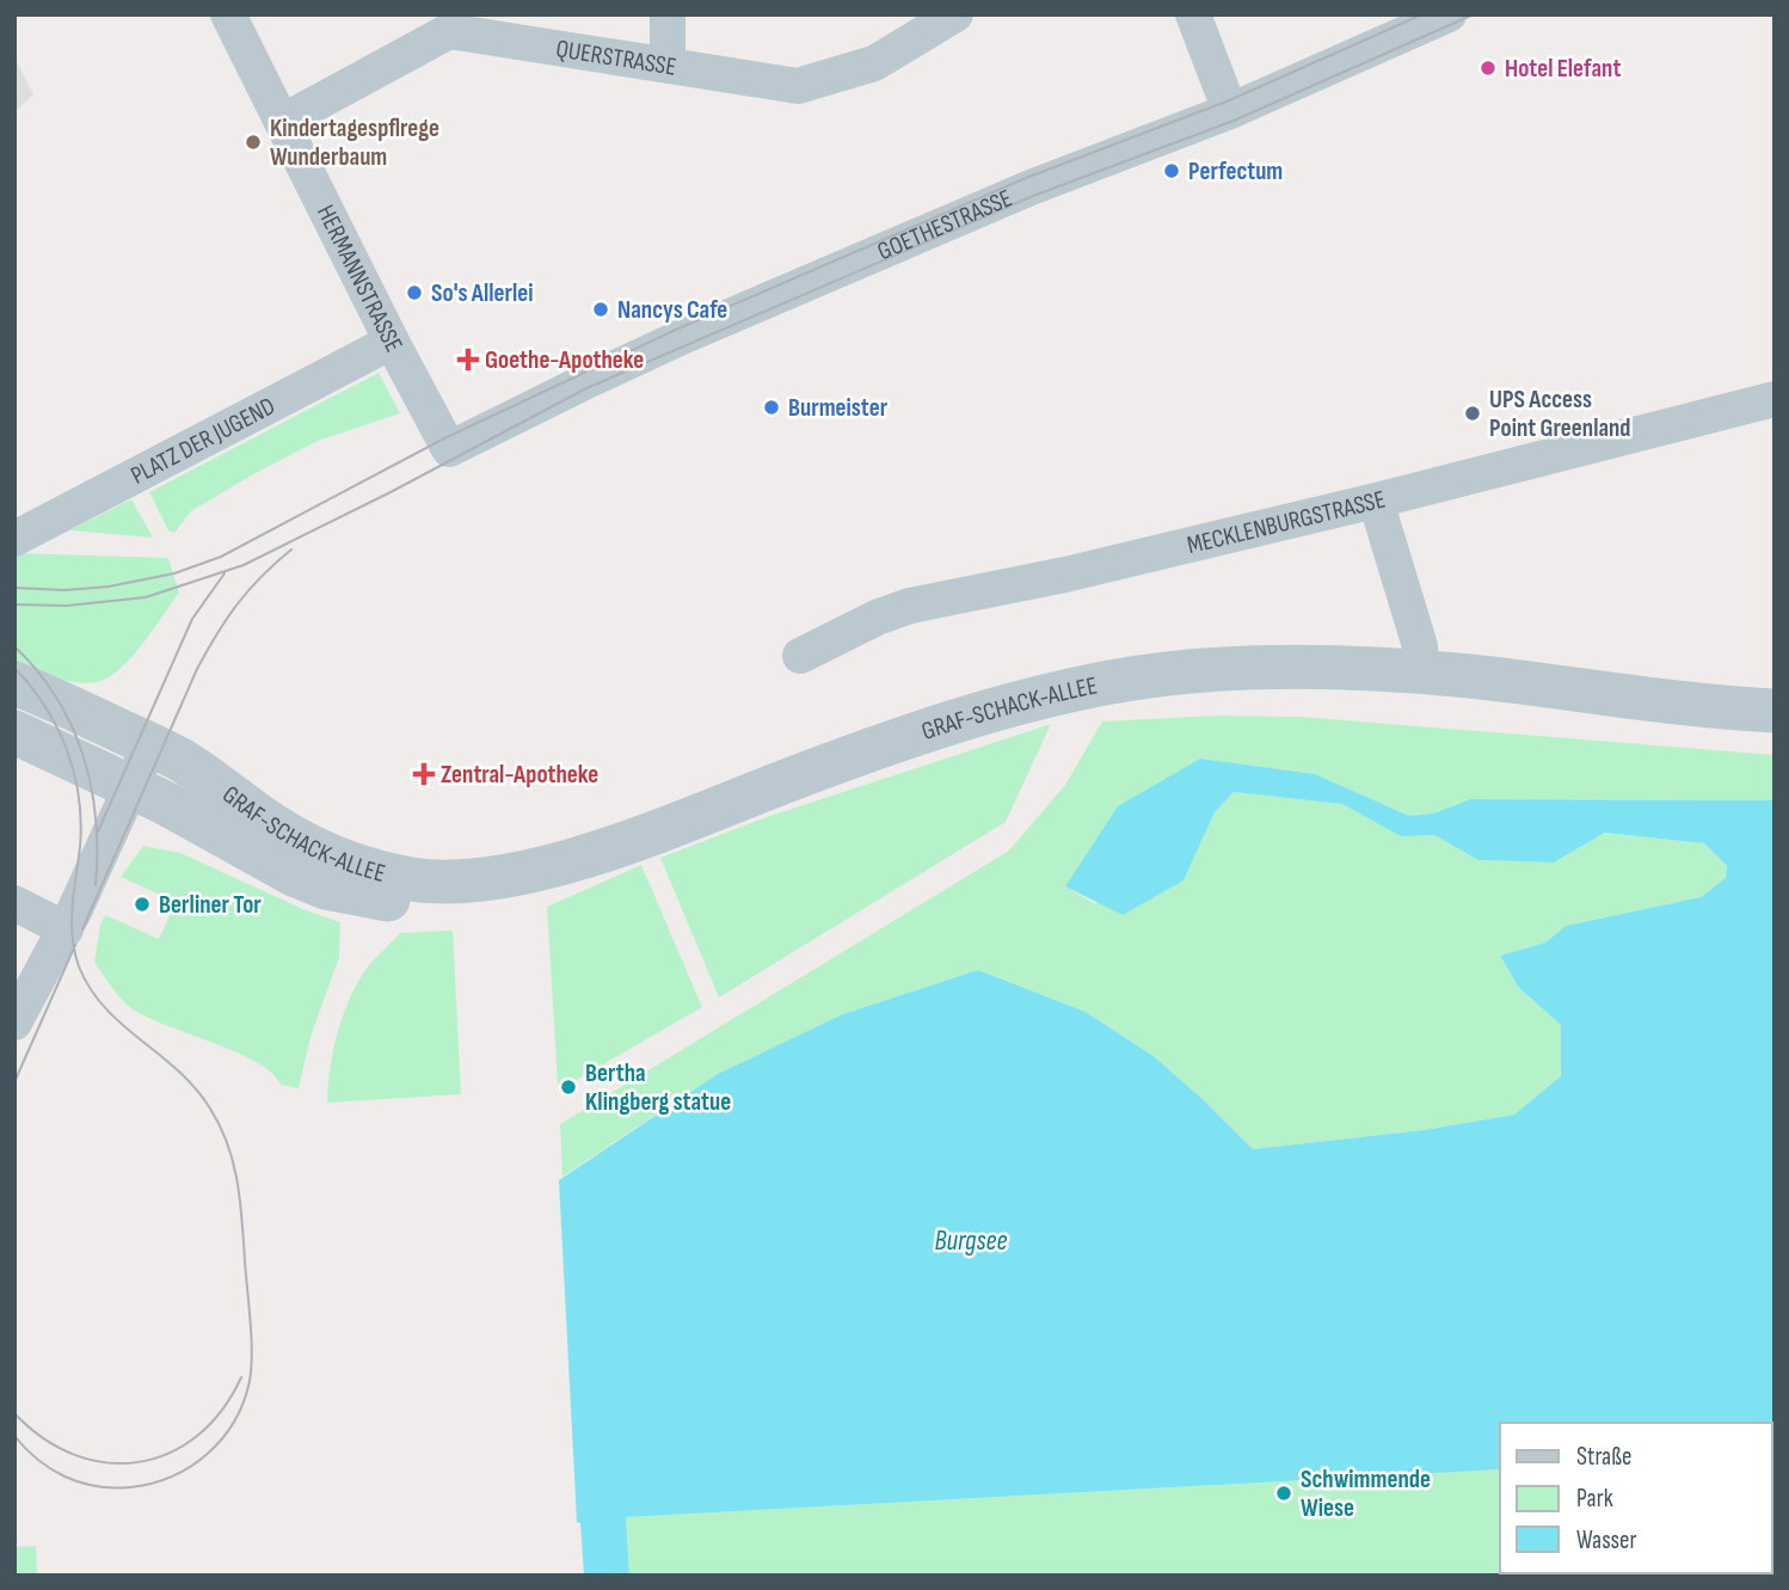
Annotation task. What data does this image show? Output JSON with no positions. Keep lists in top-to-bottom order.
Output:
{
  "streets": {
    "street": [
      "QUERSTRASSE",
      "GOETHESTRASSE",
      "HERMANNSTRASSE",
      "PLATZ DER JUGEND",
      "MECKLENBURGSTRASSE",
      "GRAF-SCHACK-ALLEE"
    ]
  },
  "crossings": [
    ["QUERSTRASSE", "HERMANNSTRASSE"],
    ["GOETHESTRASSE", "HERMANNSTRASSE"],
    ["HERMANNSTRASSE", "PLATZ DER JUGEND"]
  ],
  "water": ["Burgsee"],
  "places": {
    "other": [
      "Hotel Elefant",
      "Kindertagespflrege Wunderbaum",
      "Perfectum",
      "So's Allerlei",
      "Nancys Cafe",
      "Burmeister",
      "UPS Access Point Greenland",
      "Berliner Tor",
      "Bertha Klingberg statue",
      "Schwimmende Wiese"
    ],
    "health": ["Goethe-Apotheke", "Zentral-Apotheke"]
  },
  "legend": ["Straße", "Park", "Wasser"]
}
